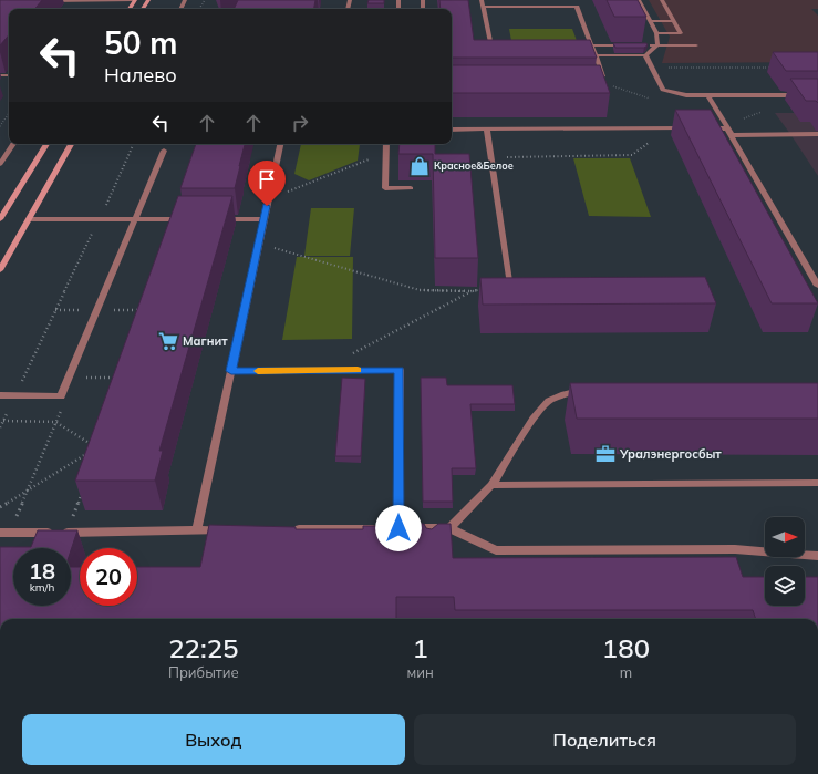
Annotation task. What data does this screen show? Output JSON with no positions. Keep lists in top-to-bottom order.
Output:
{
  "places": {
    "shop": ["Красное&Белое"],
    "supermarket": ["Магнит"],
    "office": ["Уралэнергосбыт"]
  },
  "north": "right",
  "page": {
    "turn": ["50 m", "Налево"],
    "speed": "18 km/h",
    "limit": "20",
    "eta": [
      "22:25",
      "Прибытие",
      "1",
      "мин",
      "180",
      "m"
    ],
    "buttons": ["Выход", "Поделиться"]
  }
}
